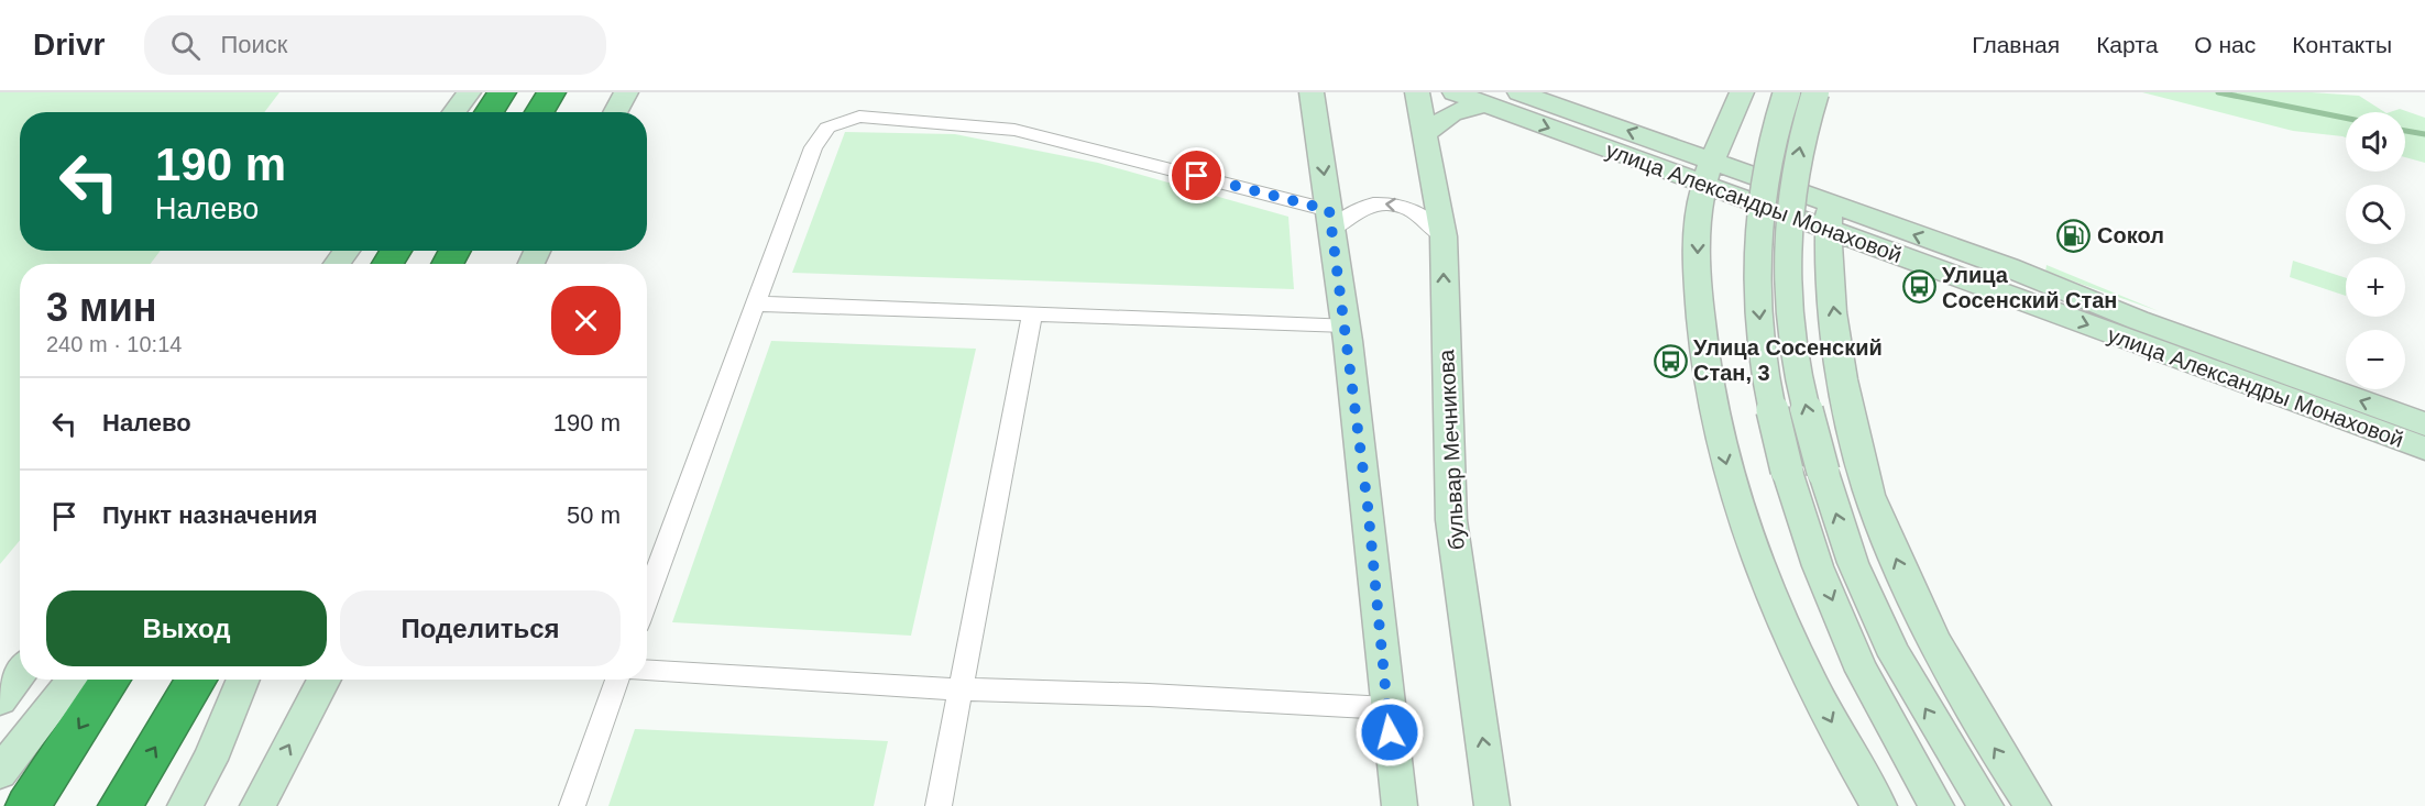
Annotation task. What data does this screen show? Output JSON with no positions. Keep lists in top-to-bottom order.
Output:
{
  "streets": {
    "main road": ["улица Александры Монаховой", "бульвар Мечникова"]
  },
  "places": {
    "fuel station": ["Сокол"],
    "bus stop": ["Улица Сосенский Стан", "Улица Сосенский Стан, 3"]
  },
  "page": {
    "header": "Drivr",
    "search": "Поиск",
    "nav": [
      "Главная",
      "Карта",
      "О нас",
      "Контакты"
    ],
    "map_buttons": ["+", "−"],
    "turn": ["190 m", "Налево"],
    "heading": ["3 мин", "240 m · 10:14"],
    "list": [
      {
        "name": "Налево",
        "value": "190 m"
      },
      {
        "name": "Пункт назначения",
        "value": "50 m"
      }
    ],
    "buttons": ["Выход", "Поделиться"]
  }
}
